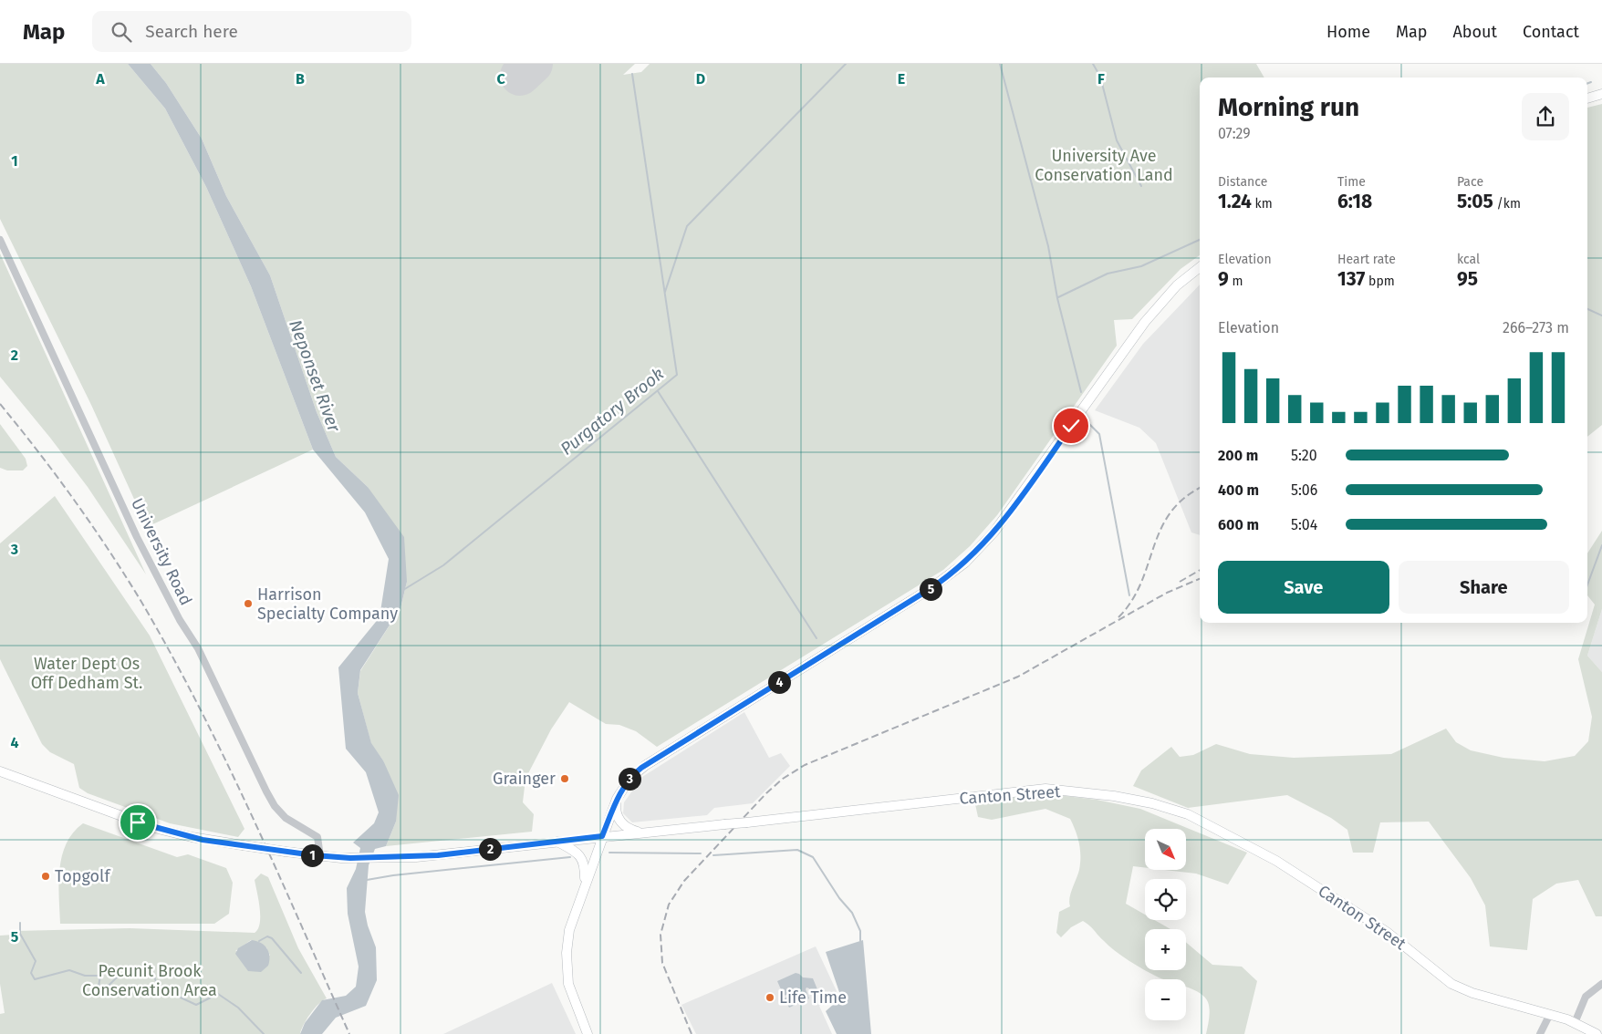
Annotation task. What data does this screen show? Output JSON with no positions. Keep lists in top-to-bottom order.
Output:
{
  "streets": {
    "main road": ["Canton Street"],
    "street": ["University Road"]
  },
  "crossings": [
    ["University Road", "Canton Street"]
  ],
  "water": ["Neponset River", "Purgatory Brook"],
  "parks": ["University Ave Conservation Land", "Water Dept Os Off Dedham St.", "Pecunit Brook Conservation Area"],
  "places": [
    "Harrison Specialty Company",
    "Grainger",
    "Topgolf",
    "Life Time"
  ],
  "north": "bottom right",
  "page": {
    "header": "Map",
    "search": "Search here",
    "nav": [
      "Home",
      "Map",
      "About",
      "Contact"
    ],
    "heading": ["Morning run", "07:29"],
    "stats": [
      ["Distance", "1.24 km"],
      ["Time", "6:18"],
      ["Pace", "5:05 /km"],
      ["Elevation", "9 m"],
      ["Heart rate", "137 bpm"],
      ["kcal", "95"]
    ],
    "chart": ["Elevation", "266–273 m"],
    "list": [
      {
        "name": "200 m",
        "note": "5:20"
      },
      {
        "name": "400 m",
        "note": "5:06"
      },
      {
        "name": "600 m",
        "note": "5:04"
      }
    ],
    "buttons": ["Save", "Share"],
    "pins": [
      "5",
      "4",
      "3",
      "2",
      "1"
    ],
    "map_buttons": ["+", "−"]
  },
  "grid": {
    "columns": [
      "A",
      "B",
      "C",
      "D",
      "E",
      "F"
    ],
    "rows": [
      "1",
      "2",
      "3",
      "4",
      "5"
    ]
  }
}
